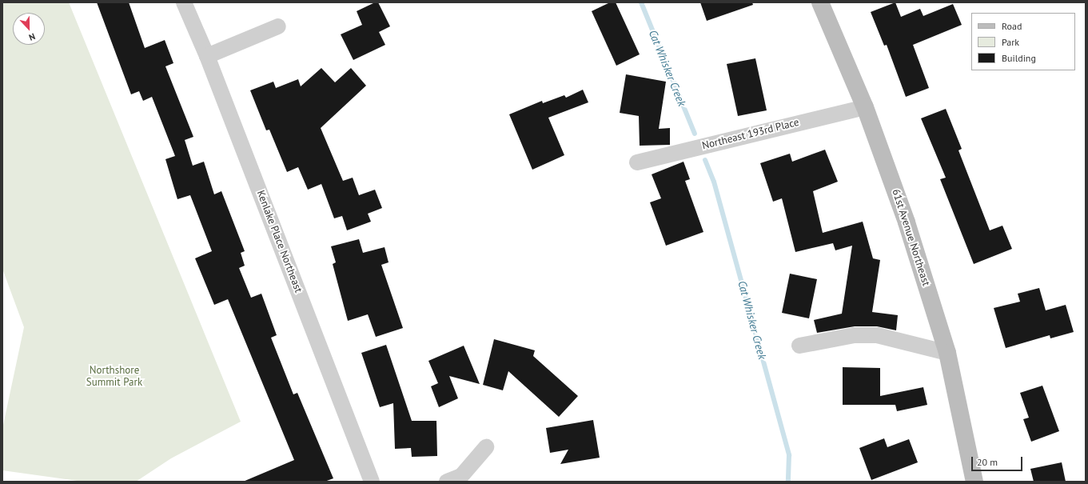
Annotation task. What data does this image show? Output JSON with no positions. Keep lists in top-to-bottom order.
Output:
{
  "streets": {
    "main road": ["61st Avenue Northeast"],
    "street": ["Northeast 193rd Place", "Kenlake Place Northeast"]
  },
  "crossings": [
    ["Northeast 193rd Place", "61st Avenue Northeast"]
  ],
  "water": ["Cat Whisker Creek"],
  "parks": ["Northshore Summit Park"],
  "legend": ["Road", "Park", "Building"],
  "scale_bar": "20 m",
  "north": "bottom"
}
